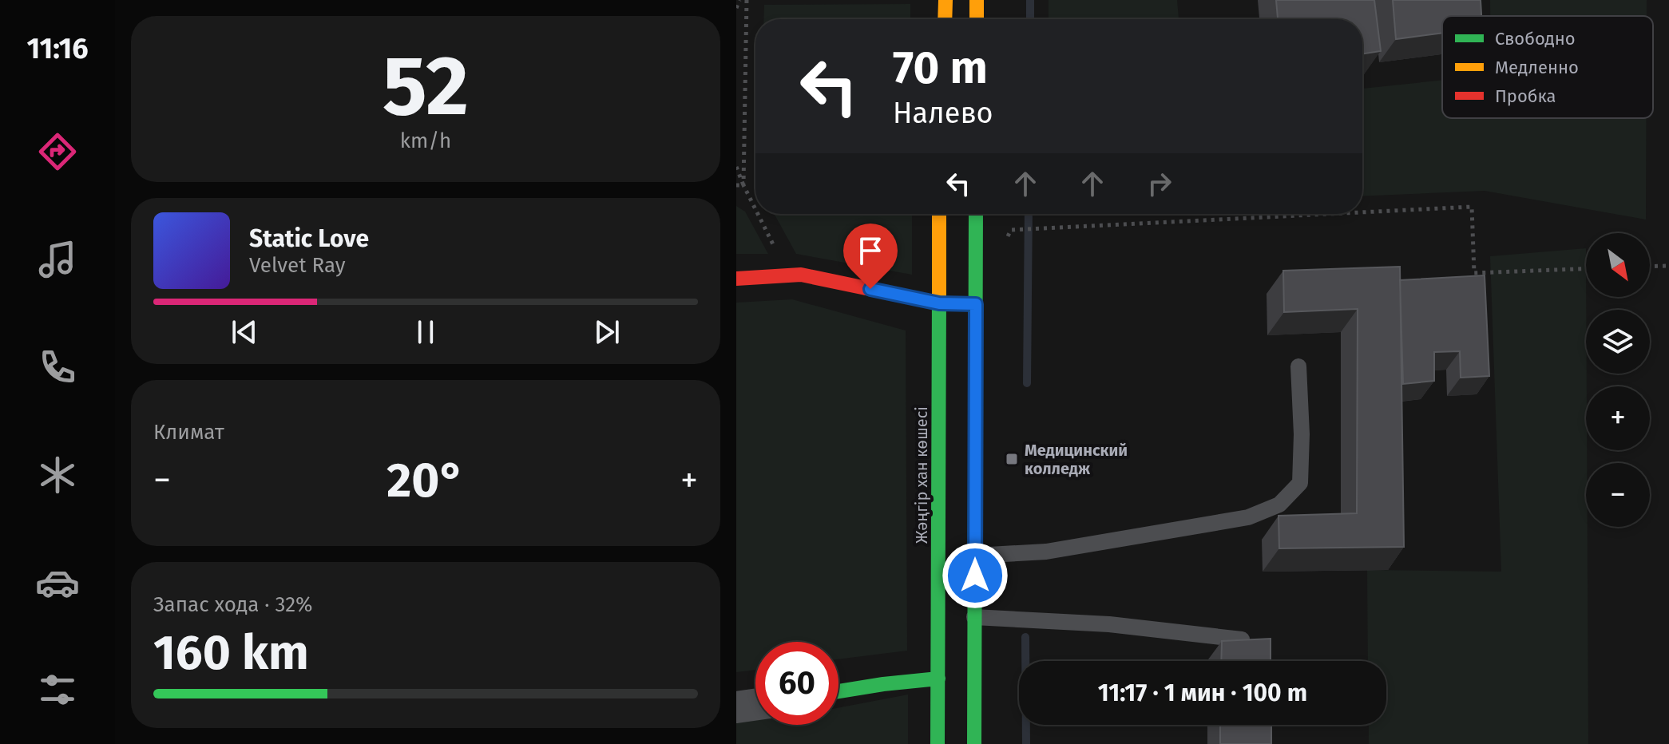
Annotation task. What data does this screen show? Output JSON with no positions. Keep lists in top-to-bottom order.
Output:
{
  "streets": {
    "main road": ["Жәңгір хан көшесі"]
  },
  "places": {
    "transit": ["Медицинский колледж"]
  },
  "legend": ["Свободно", "Медленно", "Пробка"],
  "north": "bottom right",
  "page": {
    "tabs": "11:16",
    "tile": [
      ["52", "km/h"],
      "Климат",
      ["Запас хода · 32%", "160 km"]
    ],
    "turn": ["70 m", "Налево"],
    "song": ["Static Love", "Velvet Ray"],
    "map_buttons": ["+", "−"],
    "heat": ["−", "20°", "+"],
    "limit": "60",
    "trip": "11:17 · 1 мин · 100 m"
  }
}
